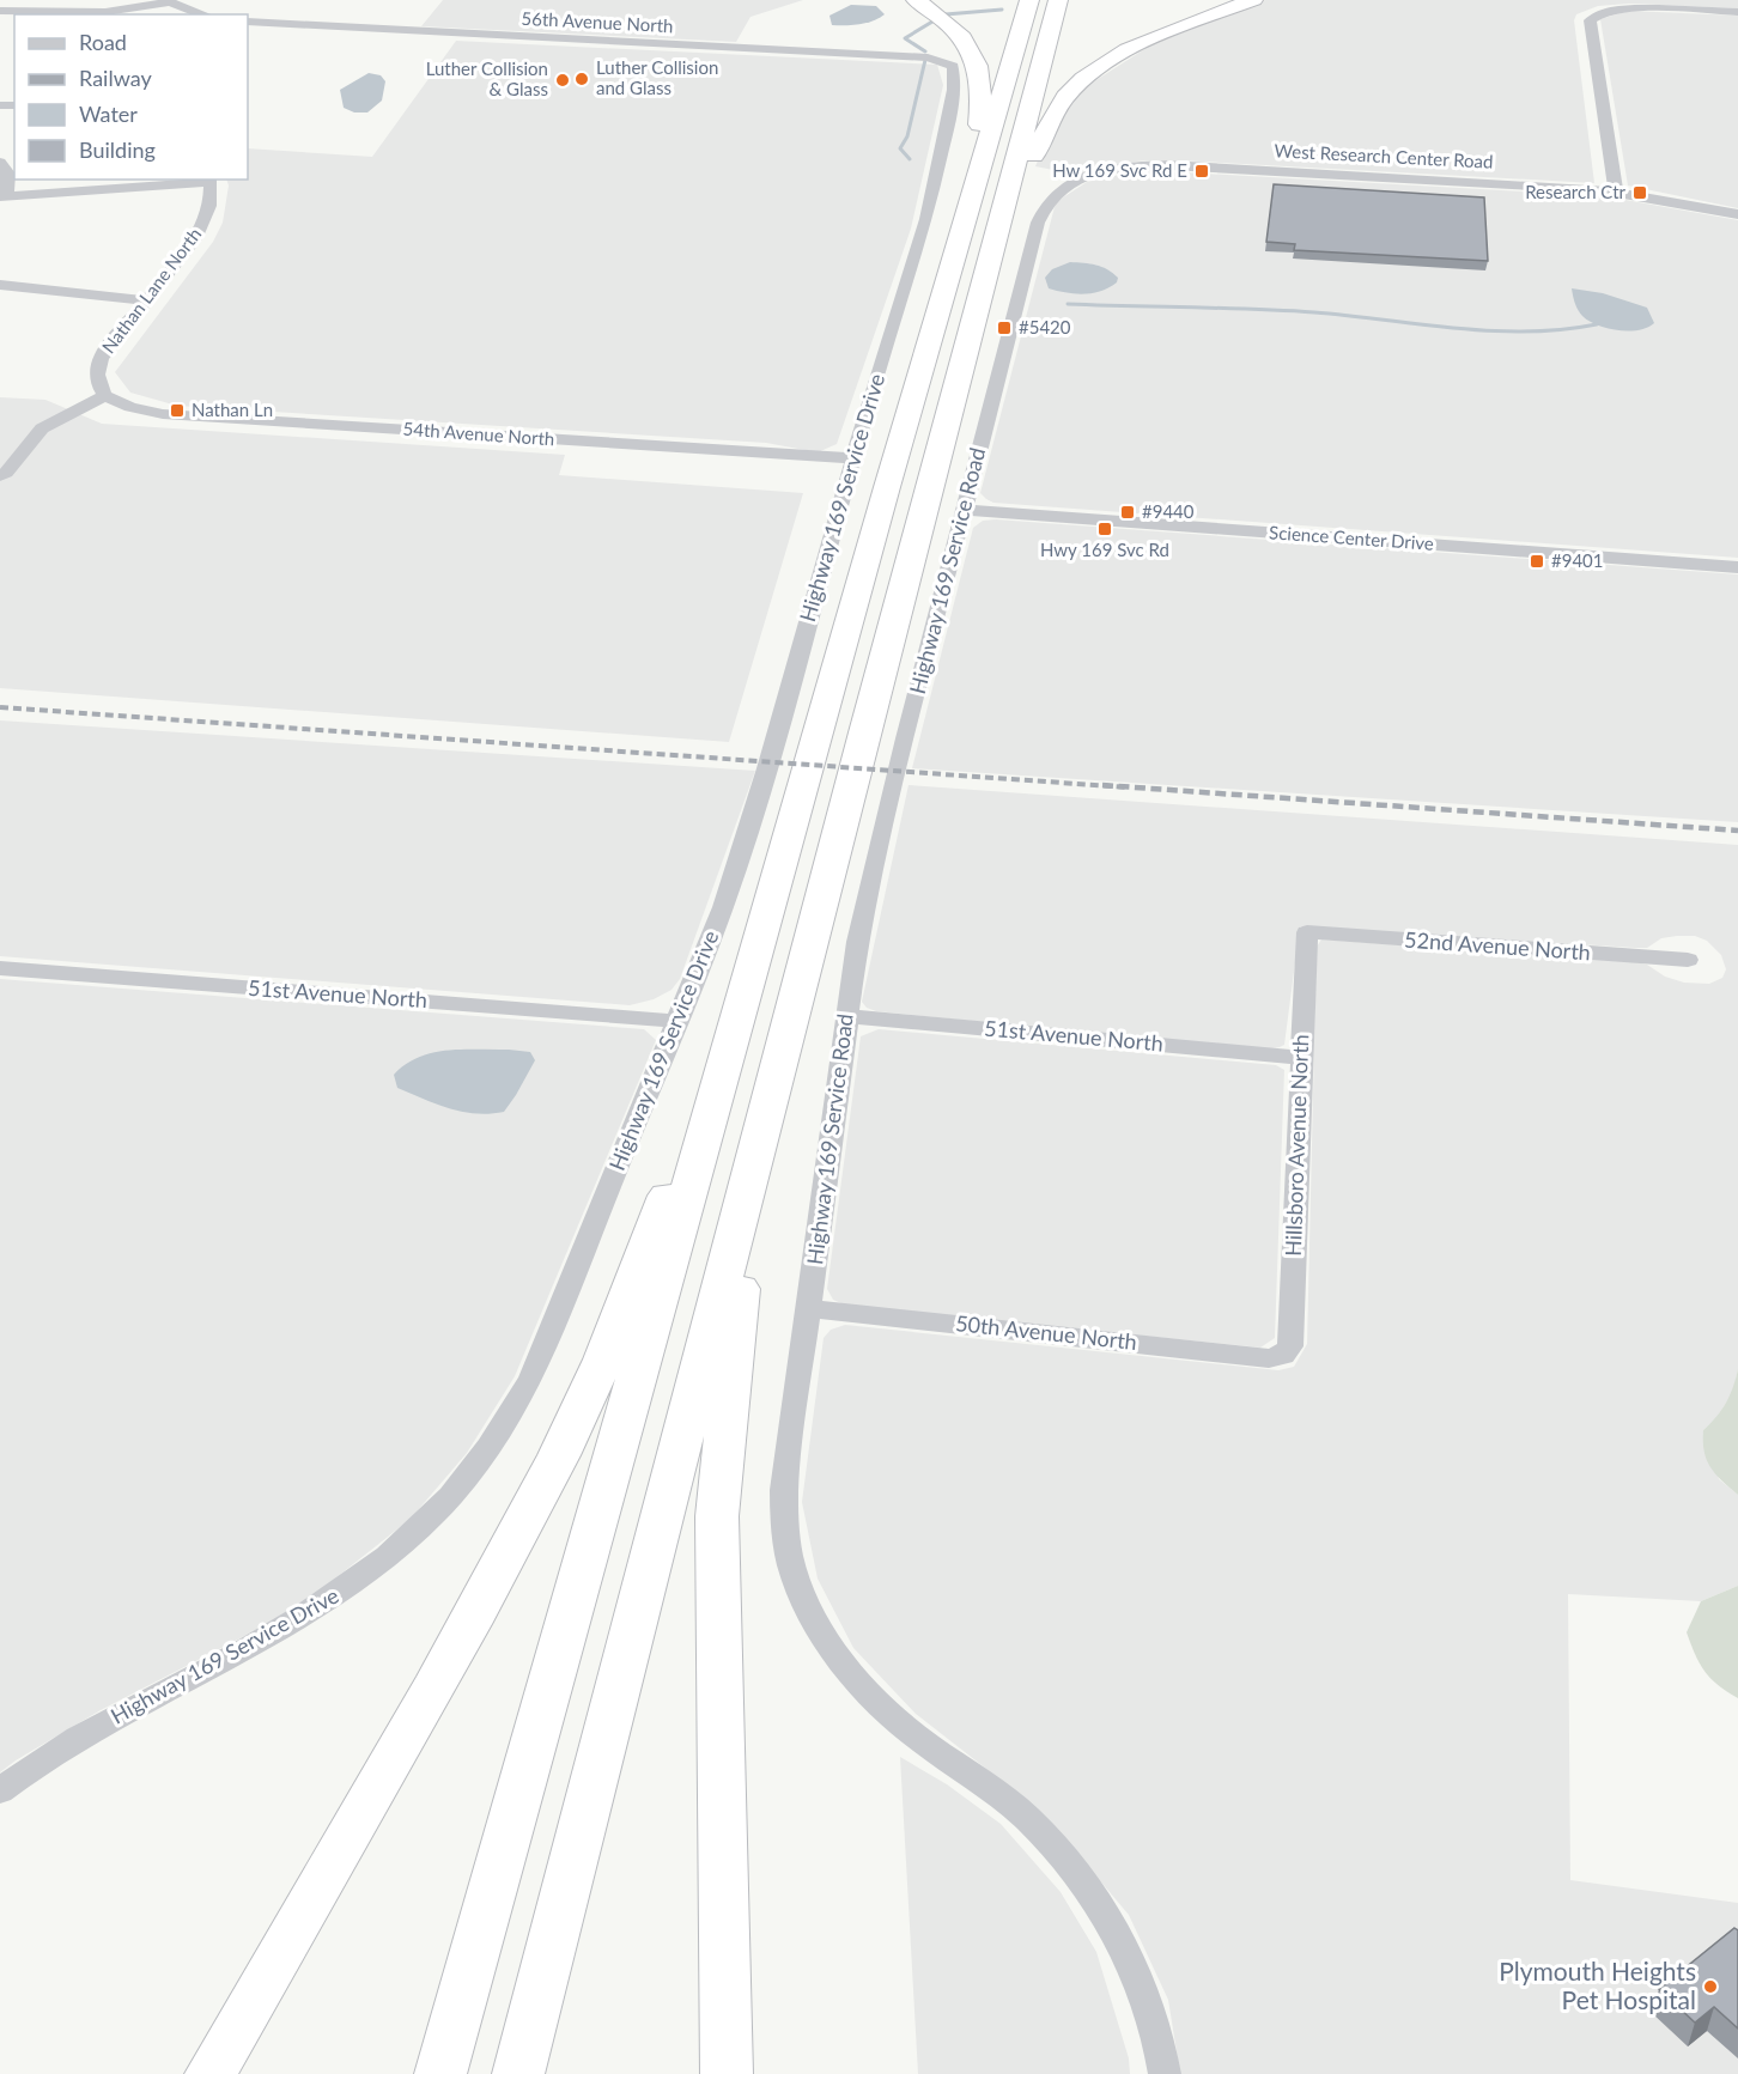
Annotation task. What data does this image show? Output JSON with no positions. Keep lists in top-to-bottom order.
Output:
{
  "streets": {
    "street": [
      "56th Avenue North",
      "West Research Center Road",
      "Nathan Lane North",
      "54th Avenue North",
      "Highway 169 Service Drive",
      "Science Center Drive",
      "Highway 169 Service Road",
      "52nd Avenue North",
      "51st Avenue North",
      "Hillsboro Avenue North",
      "50th Avenue North"
    ]
  },
  "crossings": [
    ["56th Avenue North", "Highway 169 Service Drive"],
    ["West Research Center Road", "Highway 169 Service Road"],
    ["Nathan Lane North", "54th Avenue North"],
    ["54th Avenue North", "Highway 169 Service Drive"],
    ["Highway 169 Service Drive", "51st Avenue North"],
    ["Science Center Drive", "Highway 169 Service Road"],
    ["Highway 169 Service Road", "51st Avenue North"],
    ["Highway 169 Service Road", "50th Avenue North"],
    ["52nd Avenue North", "Hillsboro Avenue North"],
    ["51st Avenue North", "Hillsboro Avenue North"],
    ["Hillsboro Avenue North", "50th Avenue North"]
  ],
  "places": {
    "other": ["Luther Collision and Glass", "Luther Collision & Glass", "Plymouth Heights Pet Hospital"],
    "transit": [
      "Hw 169 Svc Rd E",
      "Research Ctr",
      "#5420",
      "Nathan Ln",
      "#9440",
      "Hwy 169 Svc Rd",
      "#9401"
    ]
  },
  "legend": [
    "Road",
    "Railway",
    "Water",
    "Building"
  ]
}
